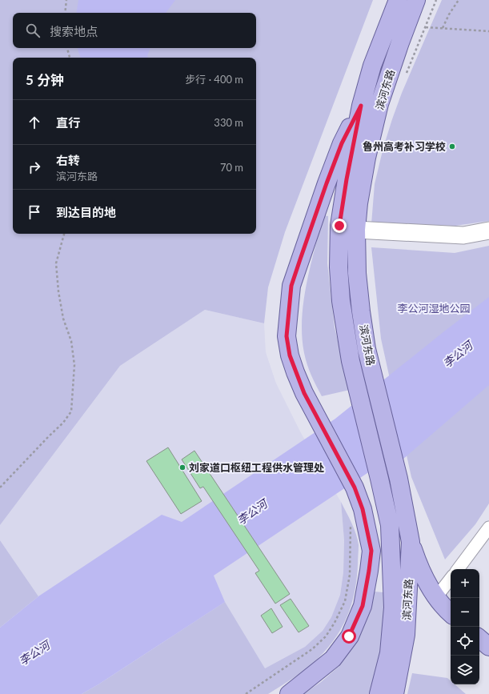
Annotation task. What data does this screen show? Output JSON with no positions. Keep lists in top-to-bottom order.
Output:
{
  "streets": {
    "main road": ["滨河东路"]
  },
  "water": ["李公河"],
  "parks": ["李公河湿地公园"],
  "places": ["鲁州高考补习学校", "刘家道口枢纽工程供水管理处"],
  "page": {
    "search": "搜索地点",
    "heading": ["5 分钟", "步行 · 400 m"],
    "list": [
      ["直行", "330 m"],
      ["右转", "滨河东路", "70 m"],
      "到达目的地"
    ],
    "map_buttons": ["+", "−"]
  }
}
